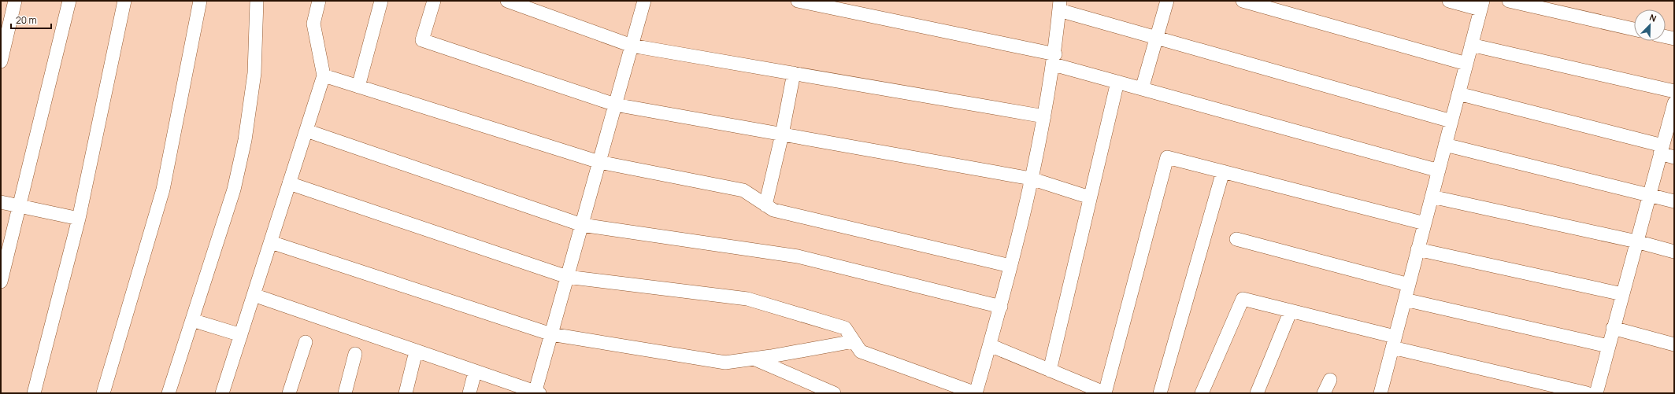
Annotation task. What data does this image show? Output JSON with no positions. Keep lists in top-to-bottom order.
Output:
{
  "scale_bar": "20 m",
  "north": "top right"
}
